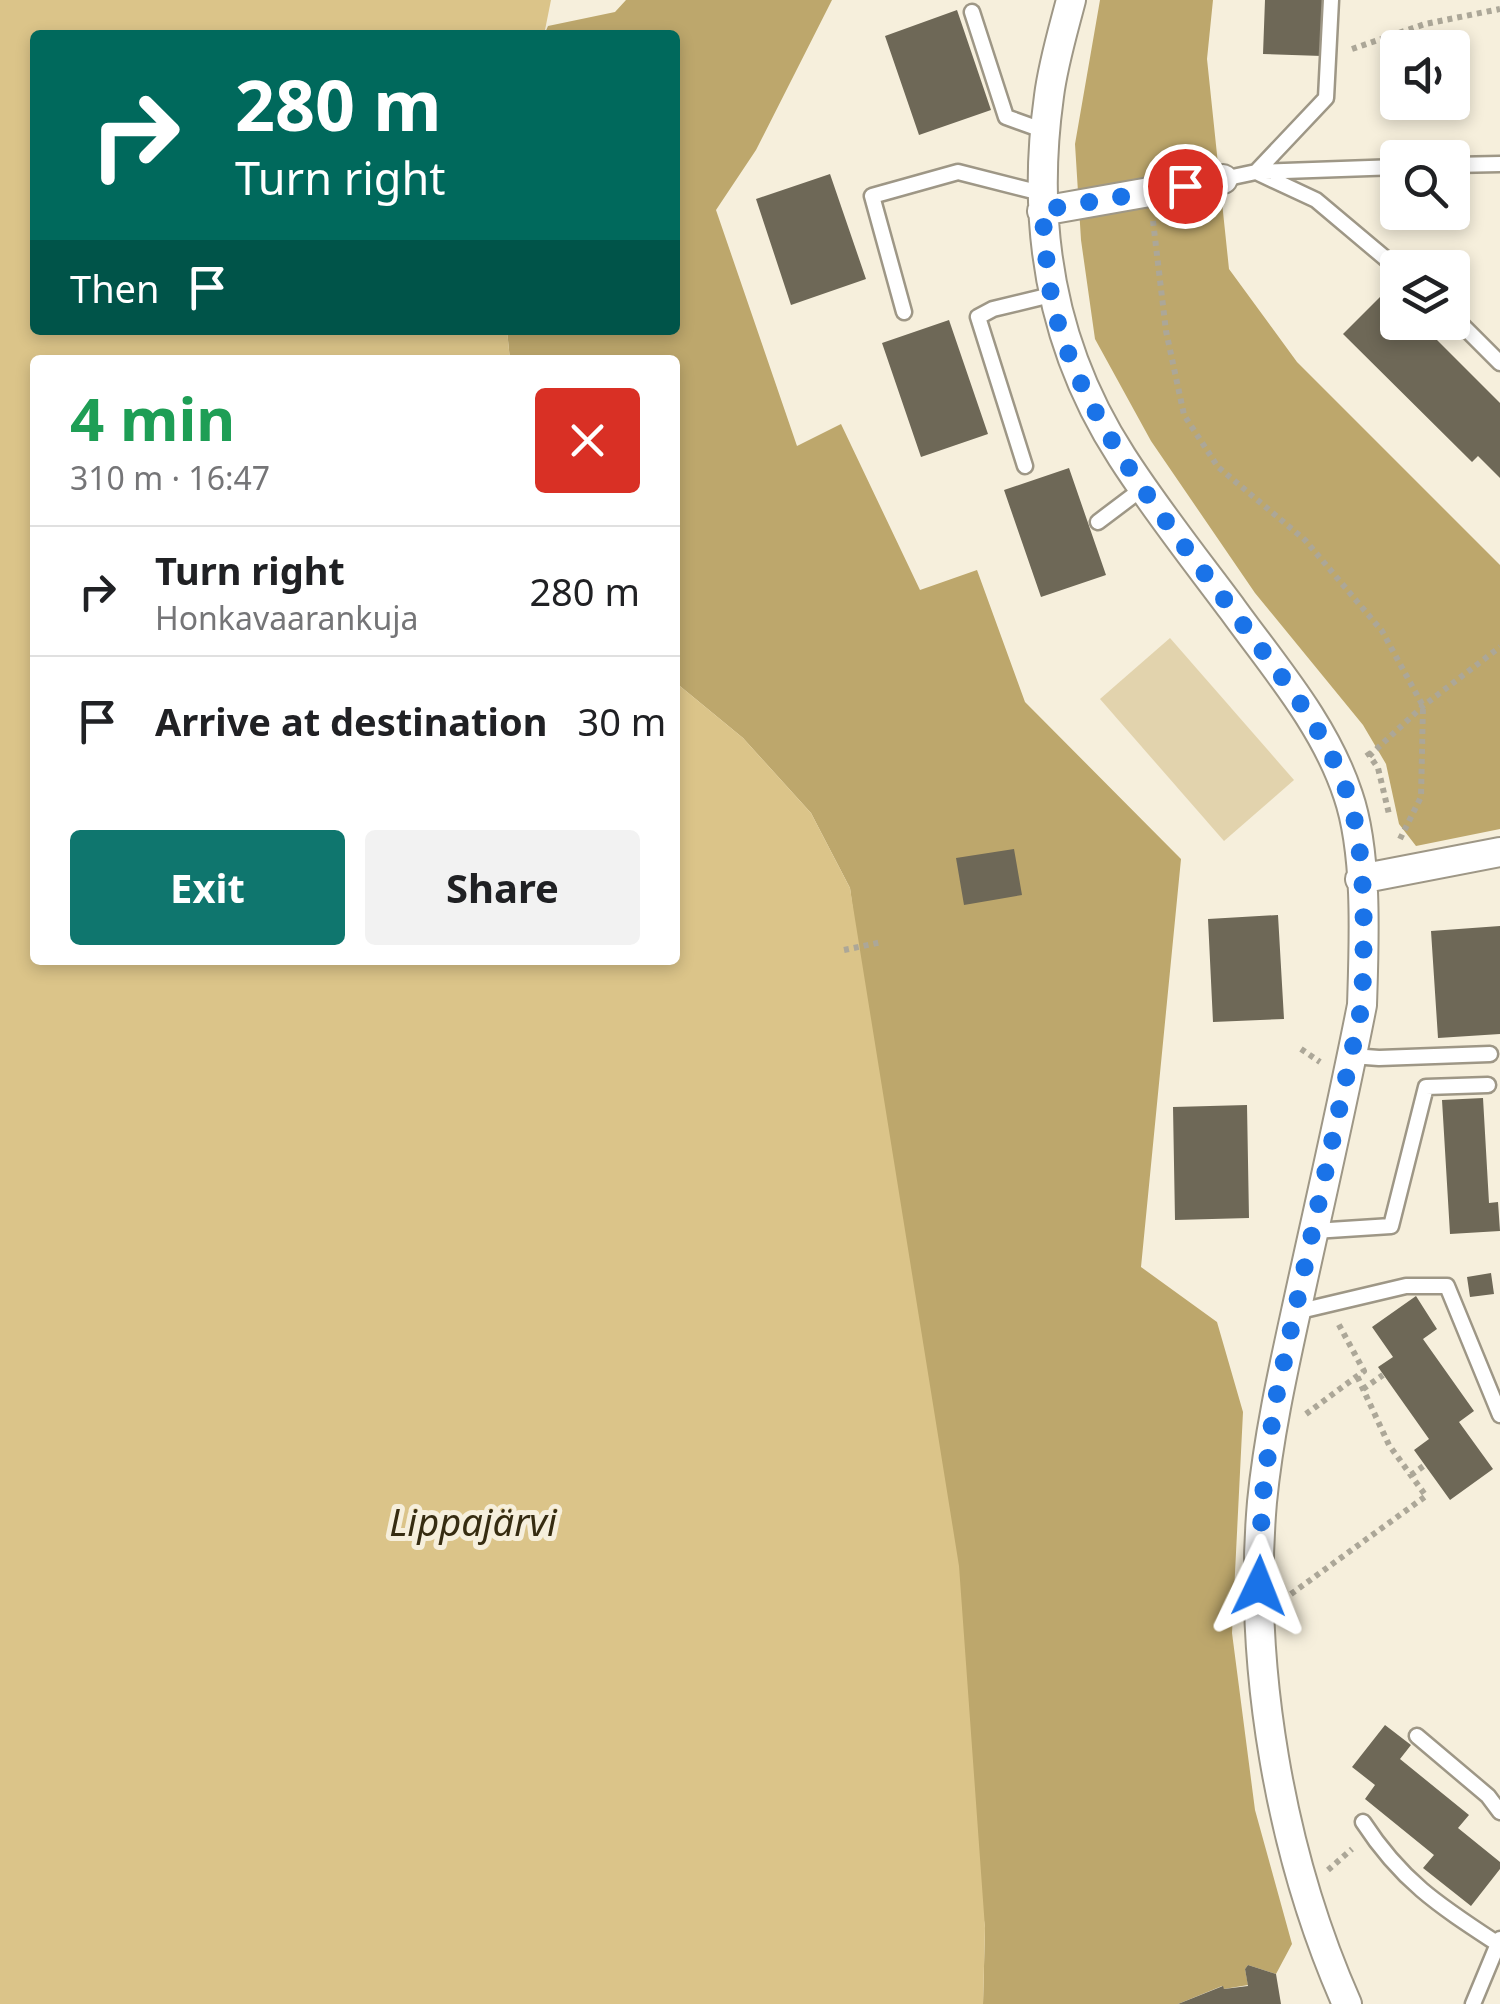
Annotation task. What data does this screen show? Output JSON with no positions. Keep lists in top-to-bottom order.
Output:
{
  "water": ["Lippajärvi"],
  "page": {
    "turn": ["280 m", "Turn right"],
    "then": "Then",
    "heading": ["4 min", "310 m · 16:47"],
    "list": [
      {
        "name": "Turn right",
        "note": "Honkavaarankuja",
        "value": "280 m"
      },
      {
        "name": "Arrive at destination",
        "value": "30 m"
      }
    ],
    "buttons": ["Exit", "Share"]
  }
}
